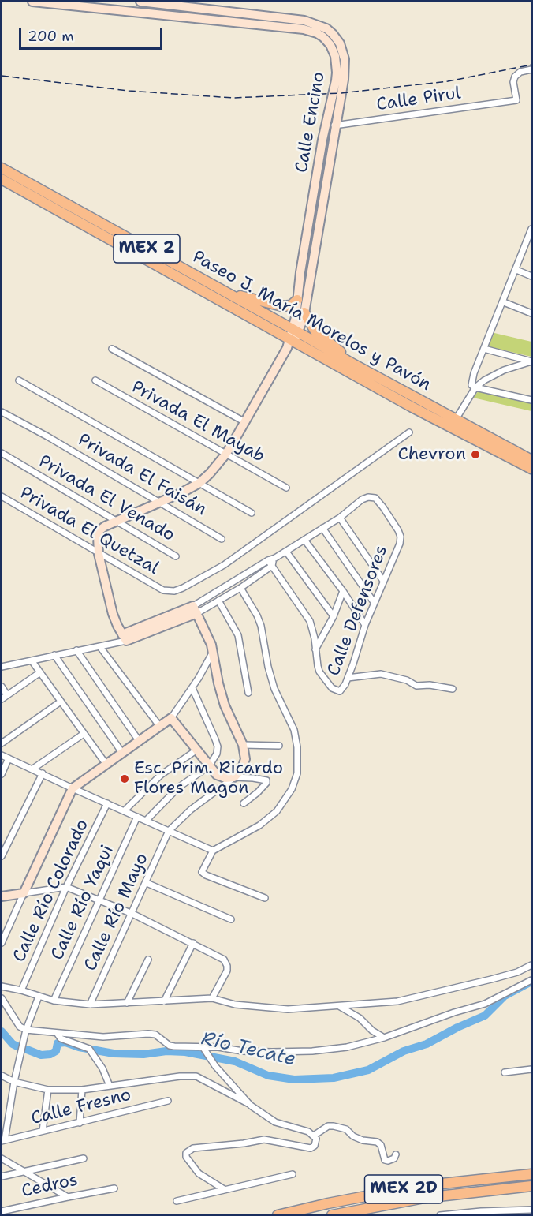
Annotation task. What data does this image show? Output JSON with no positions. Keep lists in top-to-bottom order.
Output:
{
  "streets": {
    "highway": ["MEX 2", "Paseo J. María Morelos y Pavón", "MEX 2D"],
    "street": [
      "Calle Pirul",
      "Calle Encino",
      "Privada El Mayab",
      "Privada El Faisán",
      "Privada El Venado",
      "Privada El Quetzal",
      "Calle Defensores",
      "Calle Río Colorado",
      "Calle Río Yaqui",
      "Calle Río Mayo",
      "Calle Fresno",
      "Cedros"
    ]
  },
  "crossings": [
    ["Calle Pirul", "Calle Encino"],
    ["Calle Encino", "Paseo J. María Morelos y Pavón"]
  ],
  "water": ["Río Tecate"],
  "places": ["Chevron", "Esc. Prim. Ricardo Flores Magon"],
  "scale_bar": "200 m"
}
